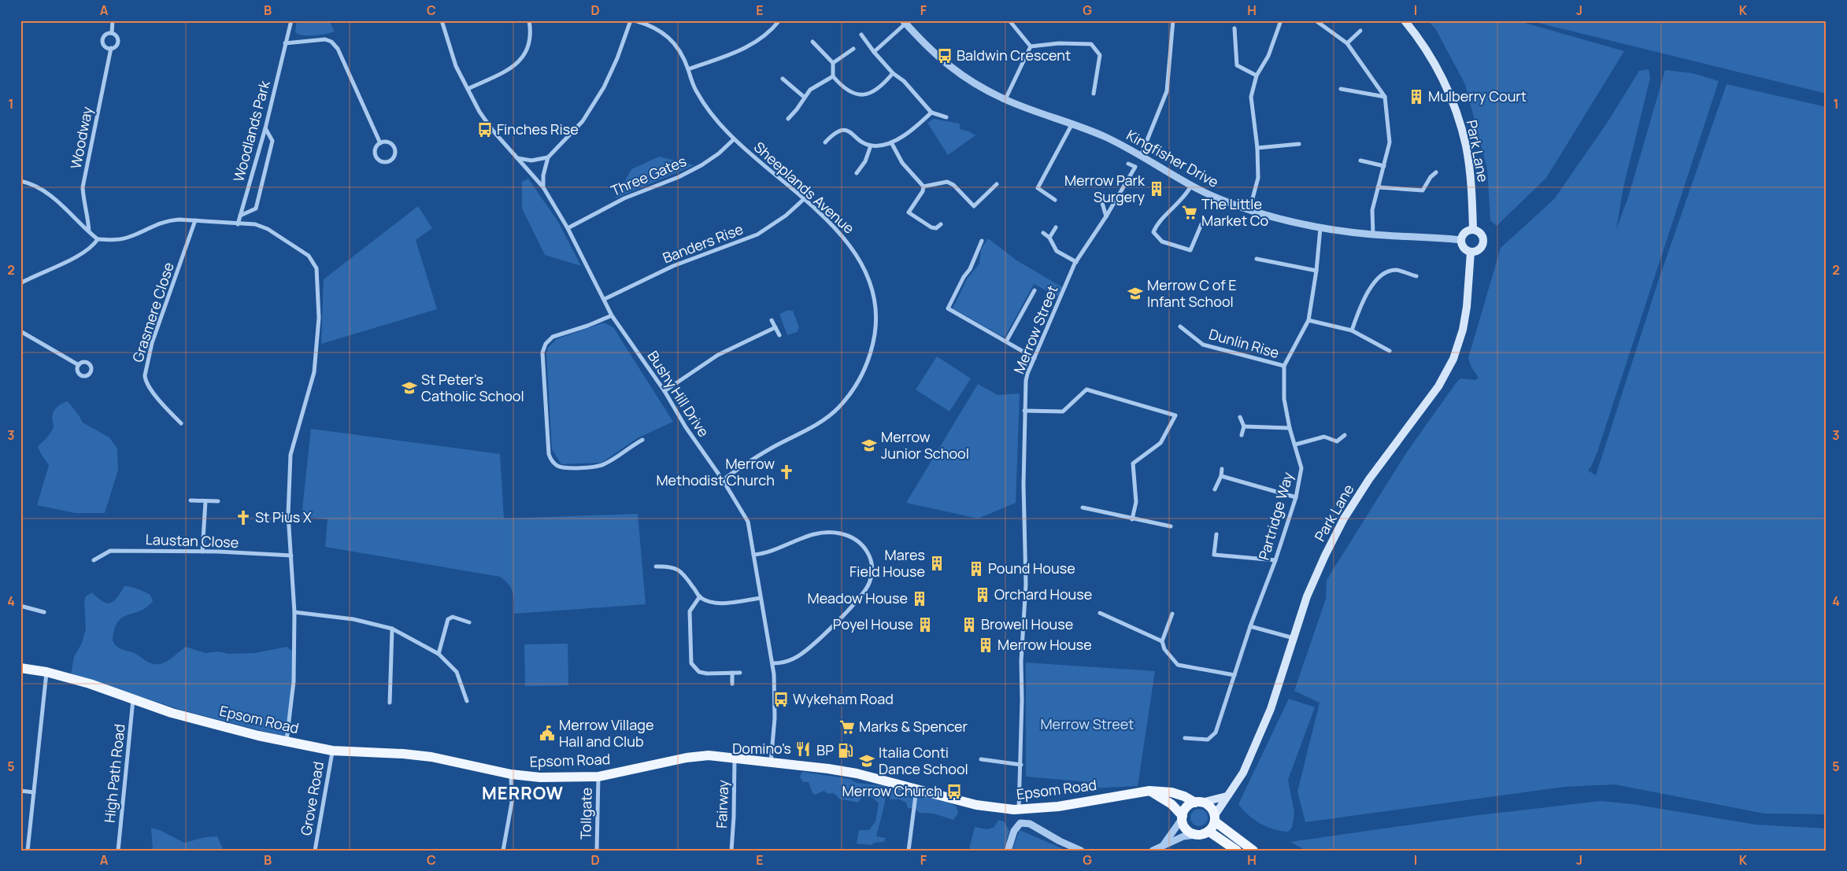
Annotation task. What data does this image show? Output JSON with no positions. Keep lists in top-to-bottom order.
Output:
{
  "streets": {
    "main road": ["Park Lane", "Epsom Road"],
    "street": [
      "Woodlands Park",
      "Woodway",
      "Kingfisher Drive",
      "Three Gates",
      "Sheeplands Avenue",
      "Banders Rise",
      "Grasmere Close",
      "Merrow Street",
      "Dunlin Rise",
      "Bushy Hill Drive",
      "Partridge Way",
      "Laustan Close",
      "High Path Road",
      "Grove Road",
      "Fairway",
      "Tollgate"
    ]
  },
  "crossings": [
    ["Park Lane", "Kingfisher Drive"],
    ["Park Lane", "Epsom Road"],
    ["Kingfisher Drive", "Partridge Way"],
    ["Three Gates", "Sheeplands Avenue"],
    ["Three Gates", "Bushy Hill Drive"],
    ["Sheeplands Avenue", "Banders Rise"],
    ["Sheeplands Avenue", "Bushy Hill Drive"],
    ["Banders Rise", "Bushy Hill Drive"],
    ["Merrow Street", "Epsom Road"],
    ["Dunlin Rise", "Partridge Way"],
    ["Bushy Hill Drive", "Epsom Road"],
    ["Epsom Road", "High Path Road"],
    ["Epsom Road", "Grove Road"],
    ["Epsom Road", "Fairway"],
    ["Epsom Road", "Tollgate"]
  ],
  "districts": ["MERROW"],
  "parks": ["Merrow Street"],
  "places": {
    "bus stop": [
      "Baldwin Crescent",
      "Finches Rise",
      "Wykeham Road",
      "Merrow Church"
    ],
    "building": [
      "Mulberry Court",
      "Merrow Park Surgery",
      "Mares Field House",
      "Pound House",
      "Orchard House",
      "Meadow House",
      "Poyel House",
      "Browell House",
      "Merrow House"
    ],
    "supermarket": ["The Little Market Co", "Marks & Spencer"],
    "school or university": [
      "Merrow C of E Infant School",
      "St Peter's Catholic School",
      "Merrow Junior School",
      "Italia Conti Dance School"
    ],
    "church": ["Merrow Methodist Church", "St Pius X"],
    "public building": ["Merrow Village Hall and Club"],
    "restaurant": ["Domino's"],
    "fuel station": ["BP"]
  },
  "grid": {
    "columns": [
      "A",
      "B",
      "C",
      "D",
      "E",
      "F",
      "G",
      "H",
      "I",
      "J",
      "K"
    ],
    "rows": [
      "1",
      "2",
      "3",
      "4",
      "5"
    ]
  }
}
